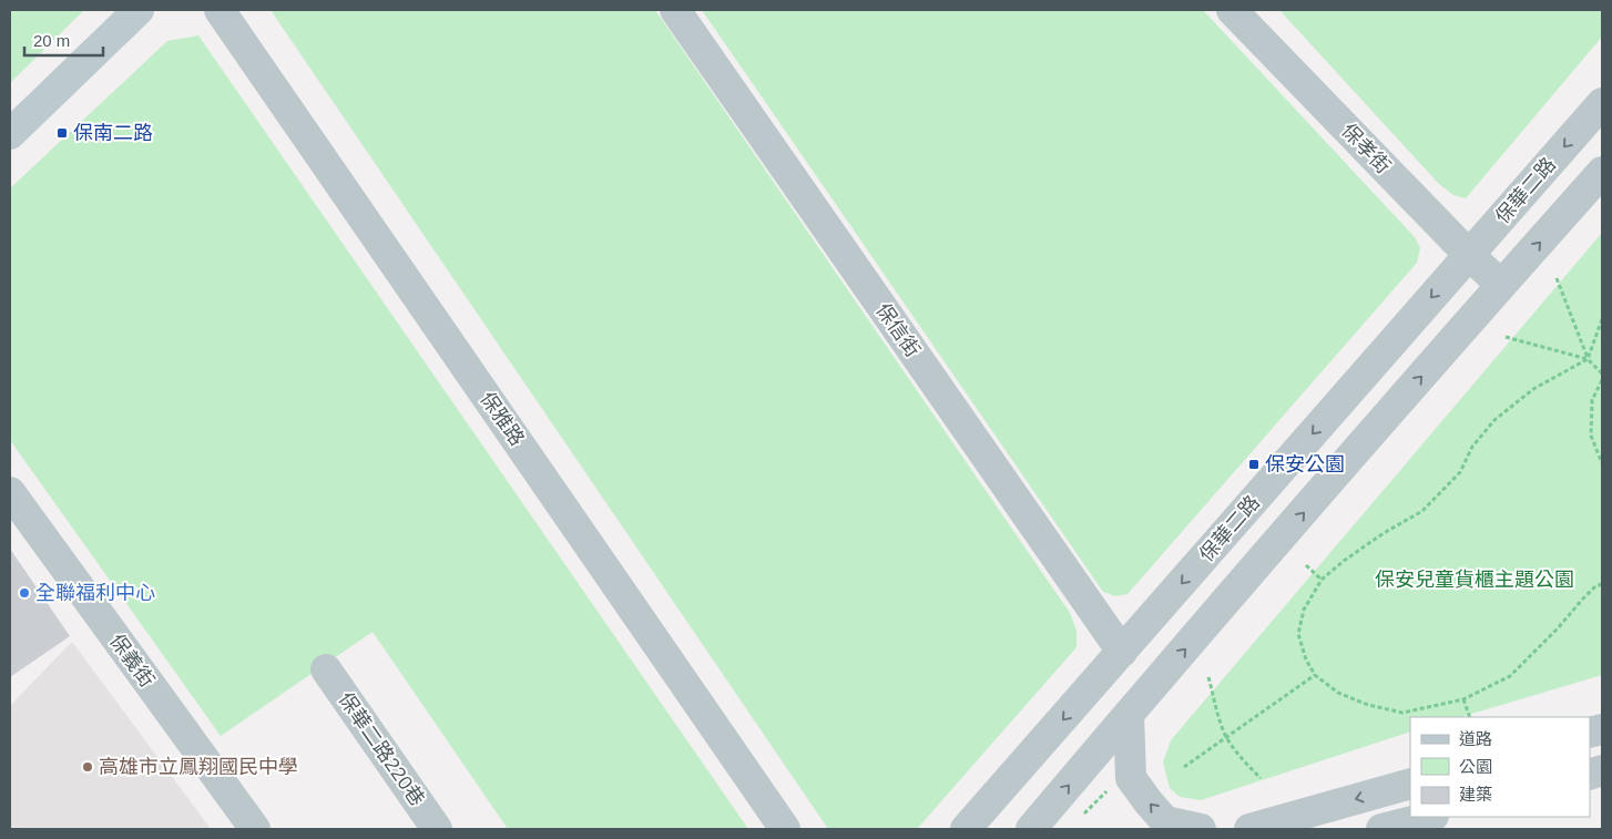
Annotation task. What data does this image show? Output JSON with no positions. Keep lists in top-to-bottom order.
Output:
{
  "streets": {
    "street": [
      "保孝街",
      "保華二路",
      "保信街",
      "保雅路",
      "保義街",
      "保華二路220巷"
    ]
  },
  "crossings": [
    ["保孝街", "保華二路"],
    ["保華二路", "保信街"]
  ],
  "parks": ["保安兒童貨櫃主題公園"],
  "places": {
    "transit": ["保南二路", "保安公園"],
    "other": ["全聯福利中心", "高雄市立鳳翔國民中學"]
  },
  "legend": ["道路", "公園", "建築"],
  "scale_bar": "20 m"
}
